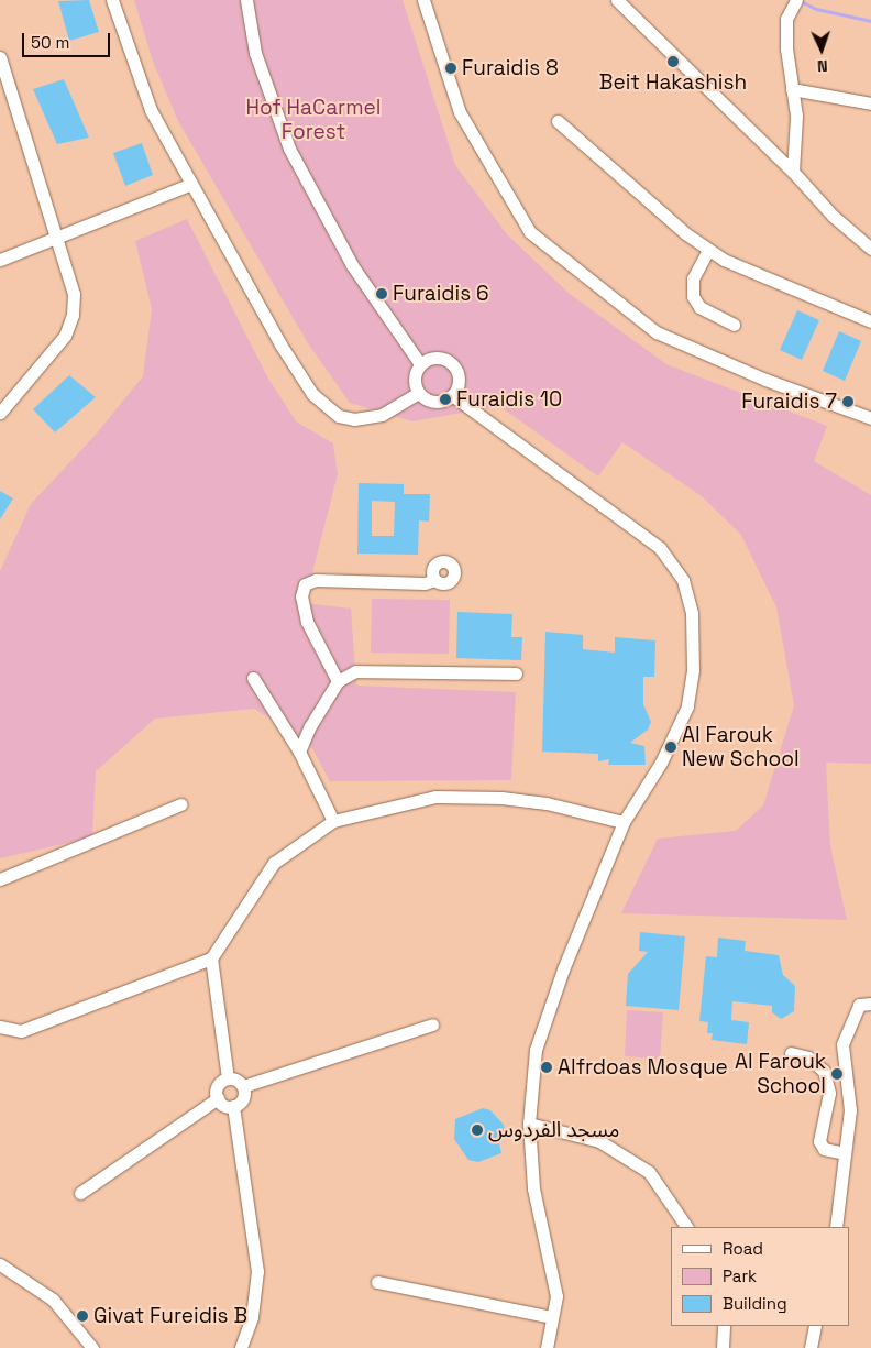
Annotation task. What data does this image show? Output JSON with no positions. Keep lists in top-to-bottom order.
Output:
{
  "parks": ["Hof HaCarmel Forest"],
  "places": [
    "Beit Hakashish",
    "Furaidis 8",
    "Furaidis 6",
    "Furaidis 10",
    "Furaidis 7",
    "Al Farouk New School",
    "Alfrdoas Mosque",
    "Al Farouk School",
    "مسجد الفردوس",
    "Givat Fureidis B"
  ],
  "legend": ["Road", "Park", "Building"],
  "scale_bar": "50 m",
  "north": "bottom"
}
